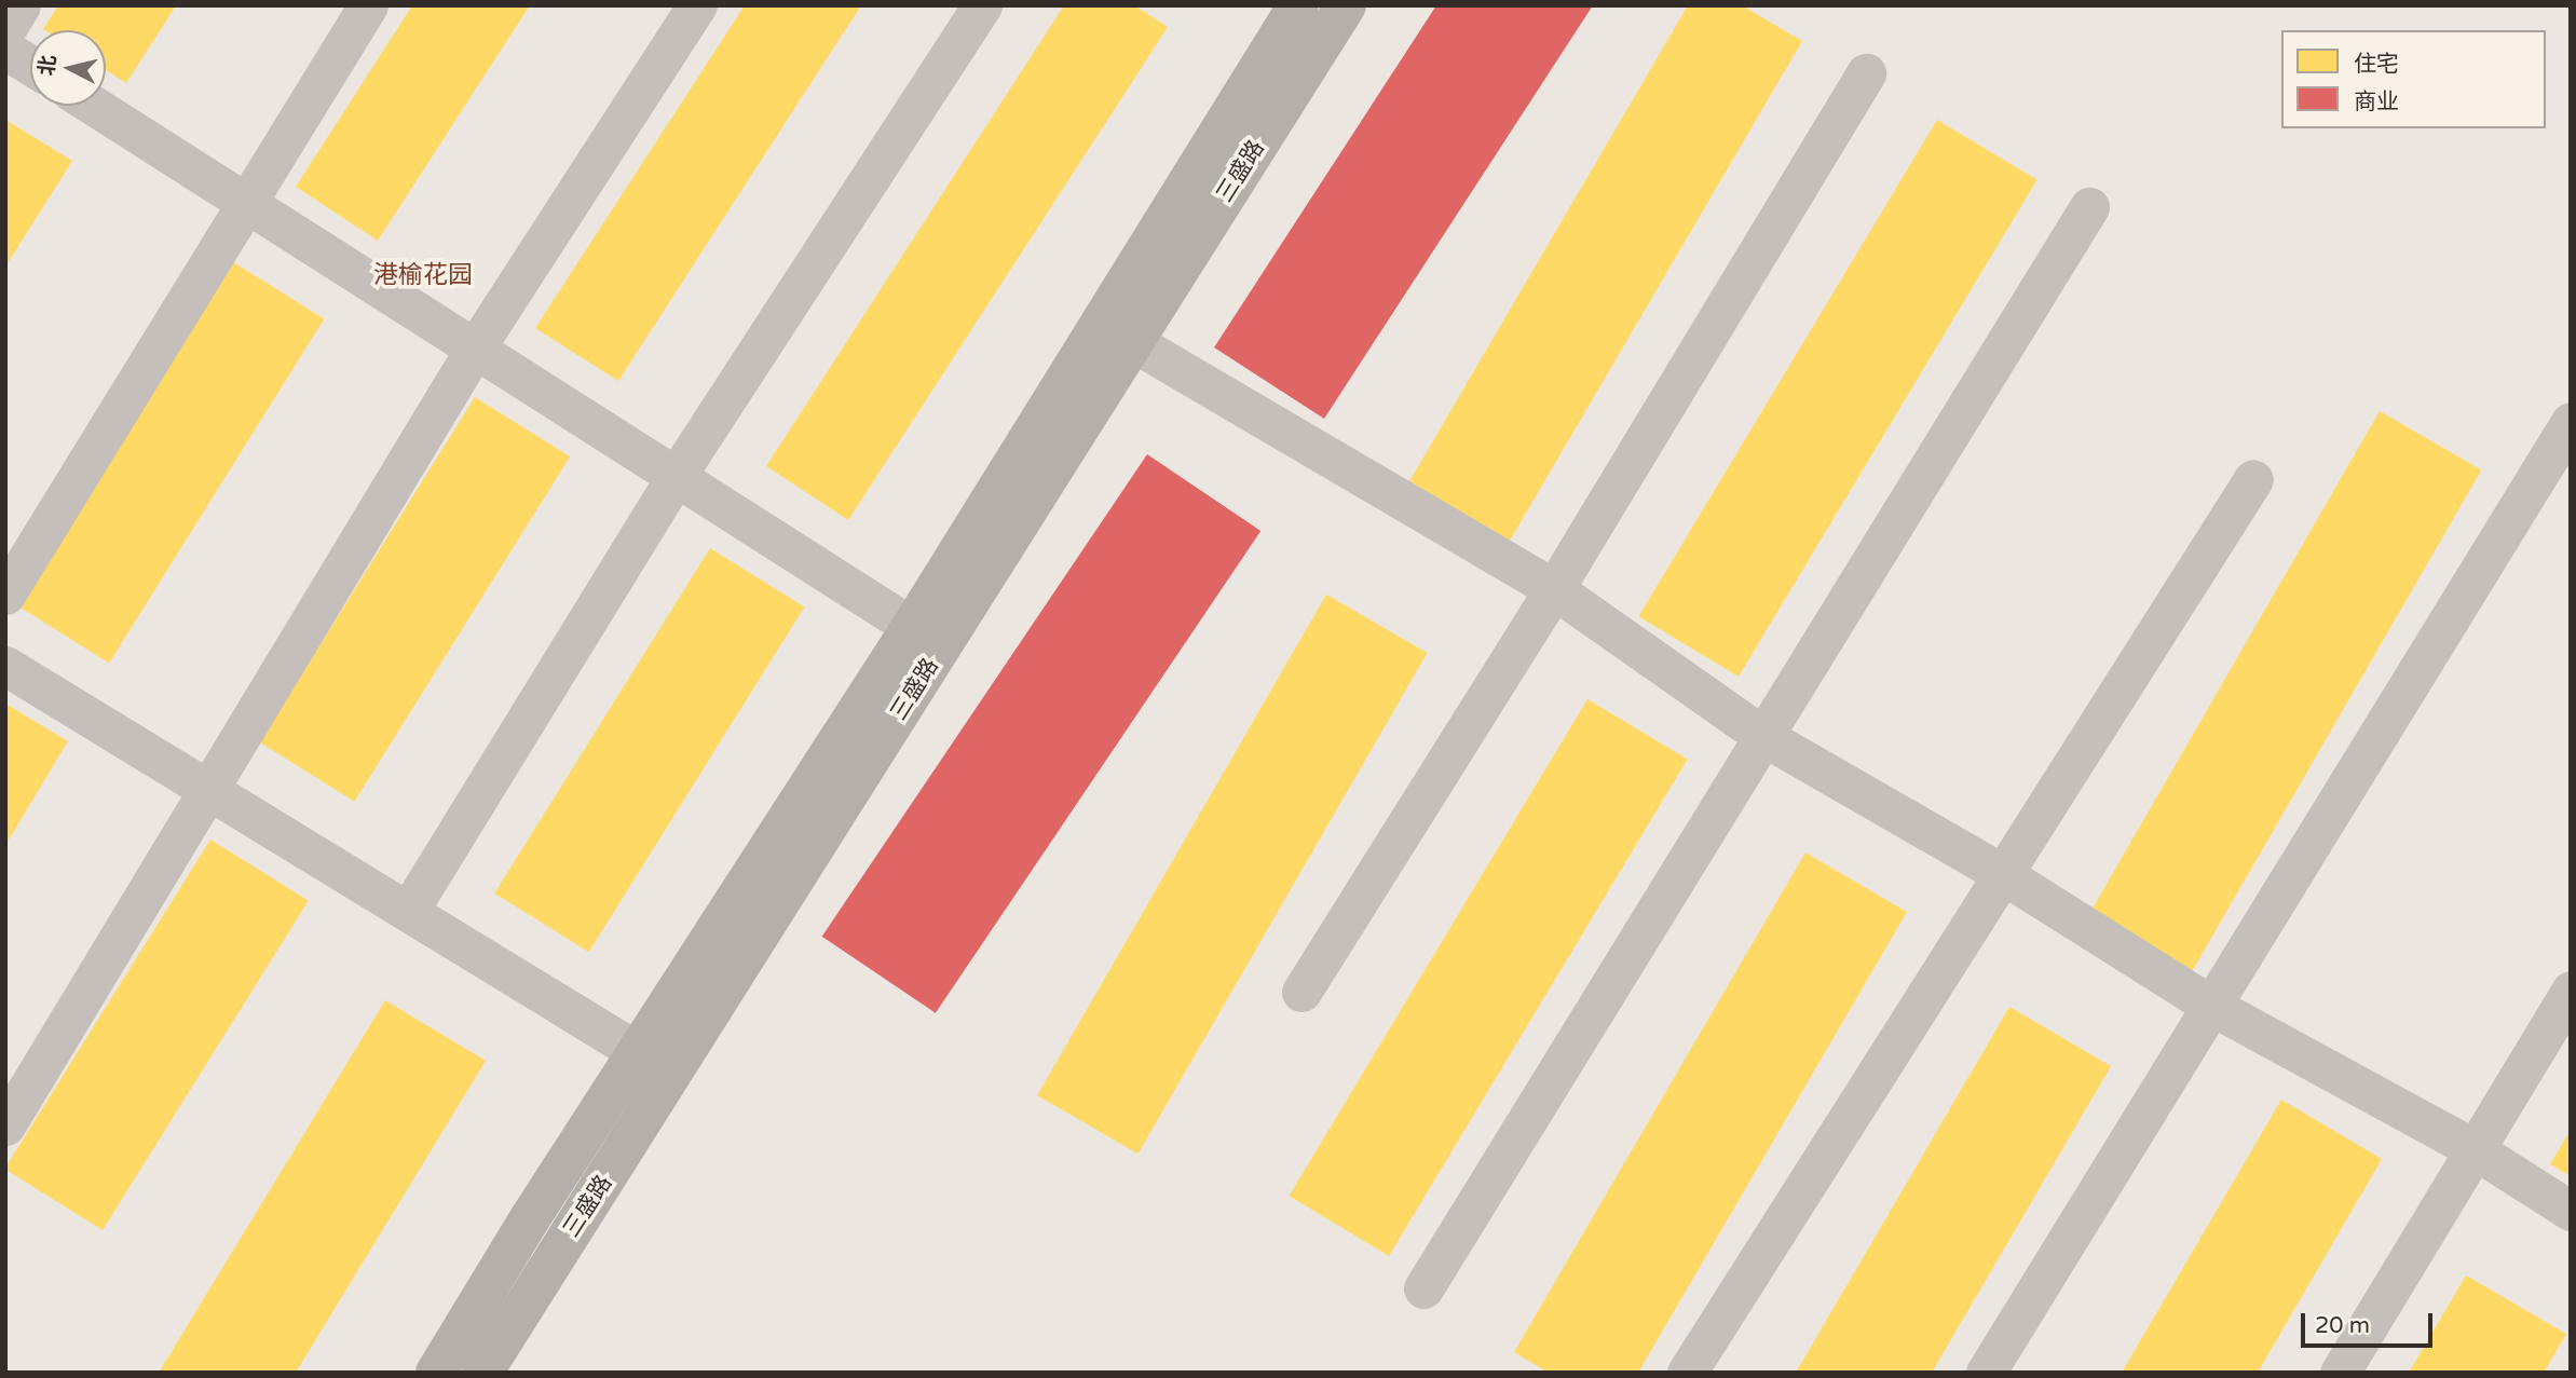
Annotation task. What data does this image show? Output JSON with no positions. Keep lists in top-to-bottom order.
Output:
{
  "streets": {
    "main road": ["三盛路"]
  },
  "districts": ["港榆花园"],
  "legend": ["住宅", "商业"],
  "scale_bar": "20 m",
  "north": "left"
}
